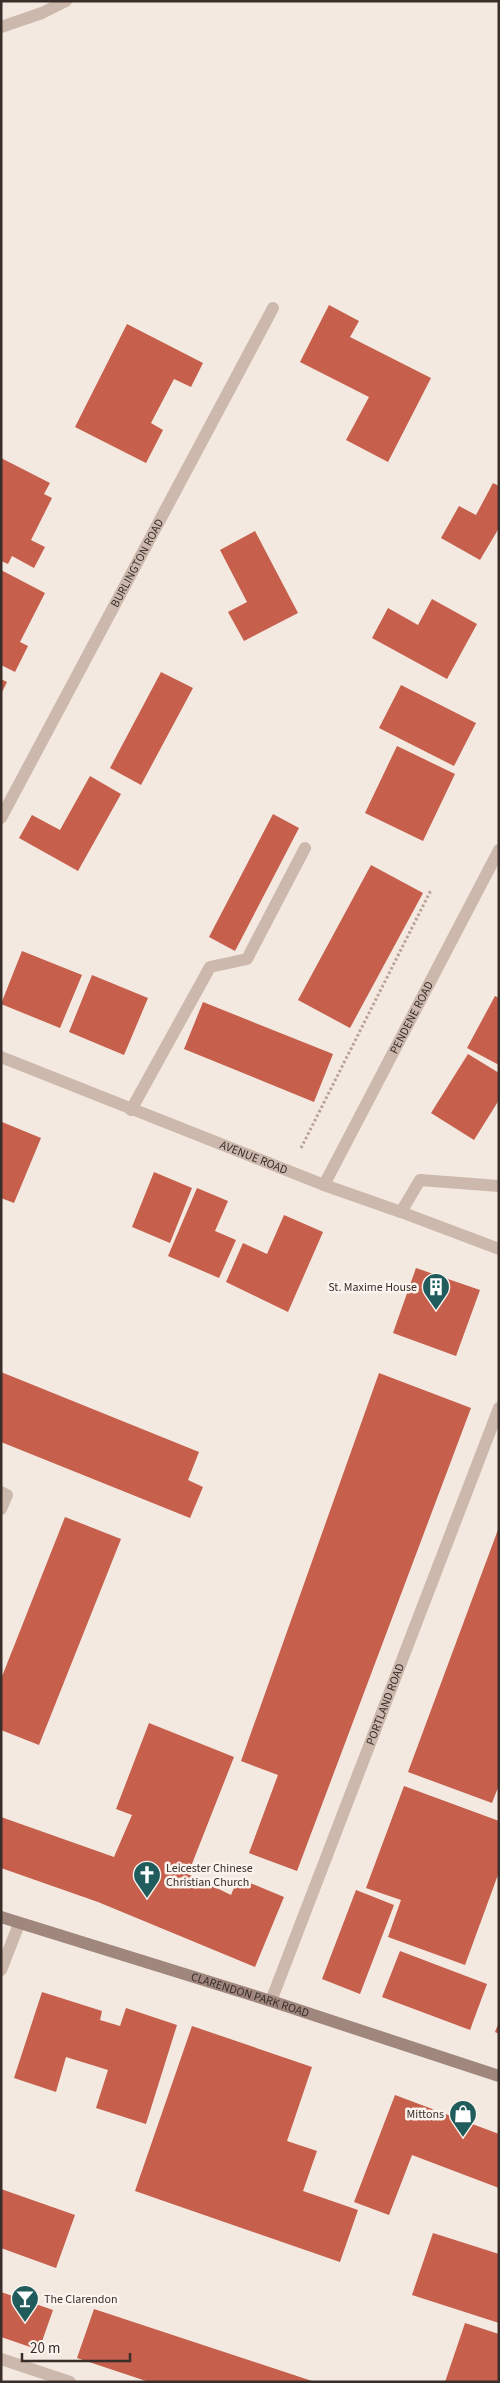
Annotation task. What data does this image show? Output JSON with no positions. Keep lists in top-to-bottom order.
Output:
{
  "streets": {
    "street": [
      "BURLINGTON ROAD",
      "PENDENE ROAD",
      "AVENUE ROAD",
      "PORTLAND ROAD",
      "CLARENDON PARK ROAD"
    ]
  },
  "crossings": [
    ["PENDENE ROAD", "AVENUE ROAD"],
    ["PORTLAND ROAD", "CLARENDON PARK ROAD"]
  ],
  "places": {
    "building": ["St. Maxime House"],
    "church": ["Leicester Chinese Christian Church"],
    "shop": ["Mittons"],
    "bar": ["The Clarendon"]
  },
  "scale_bar": "20 m"
}
